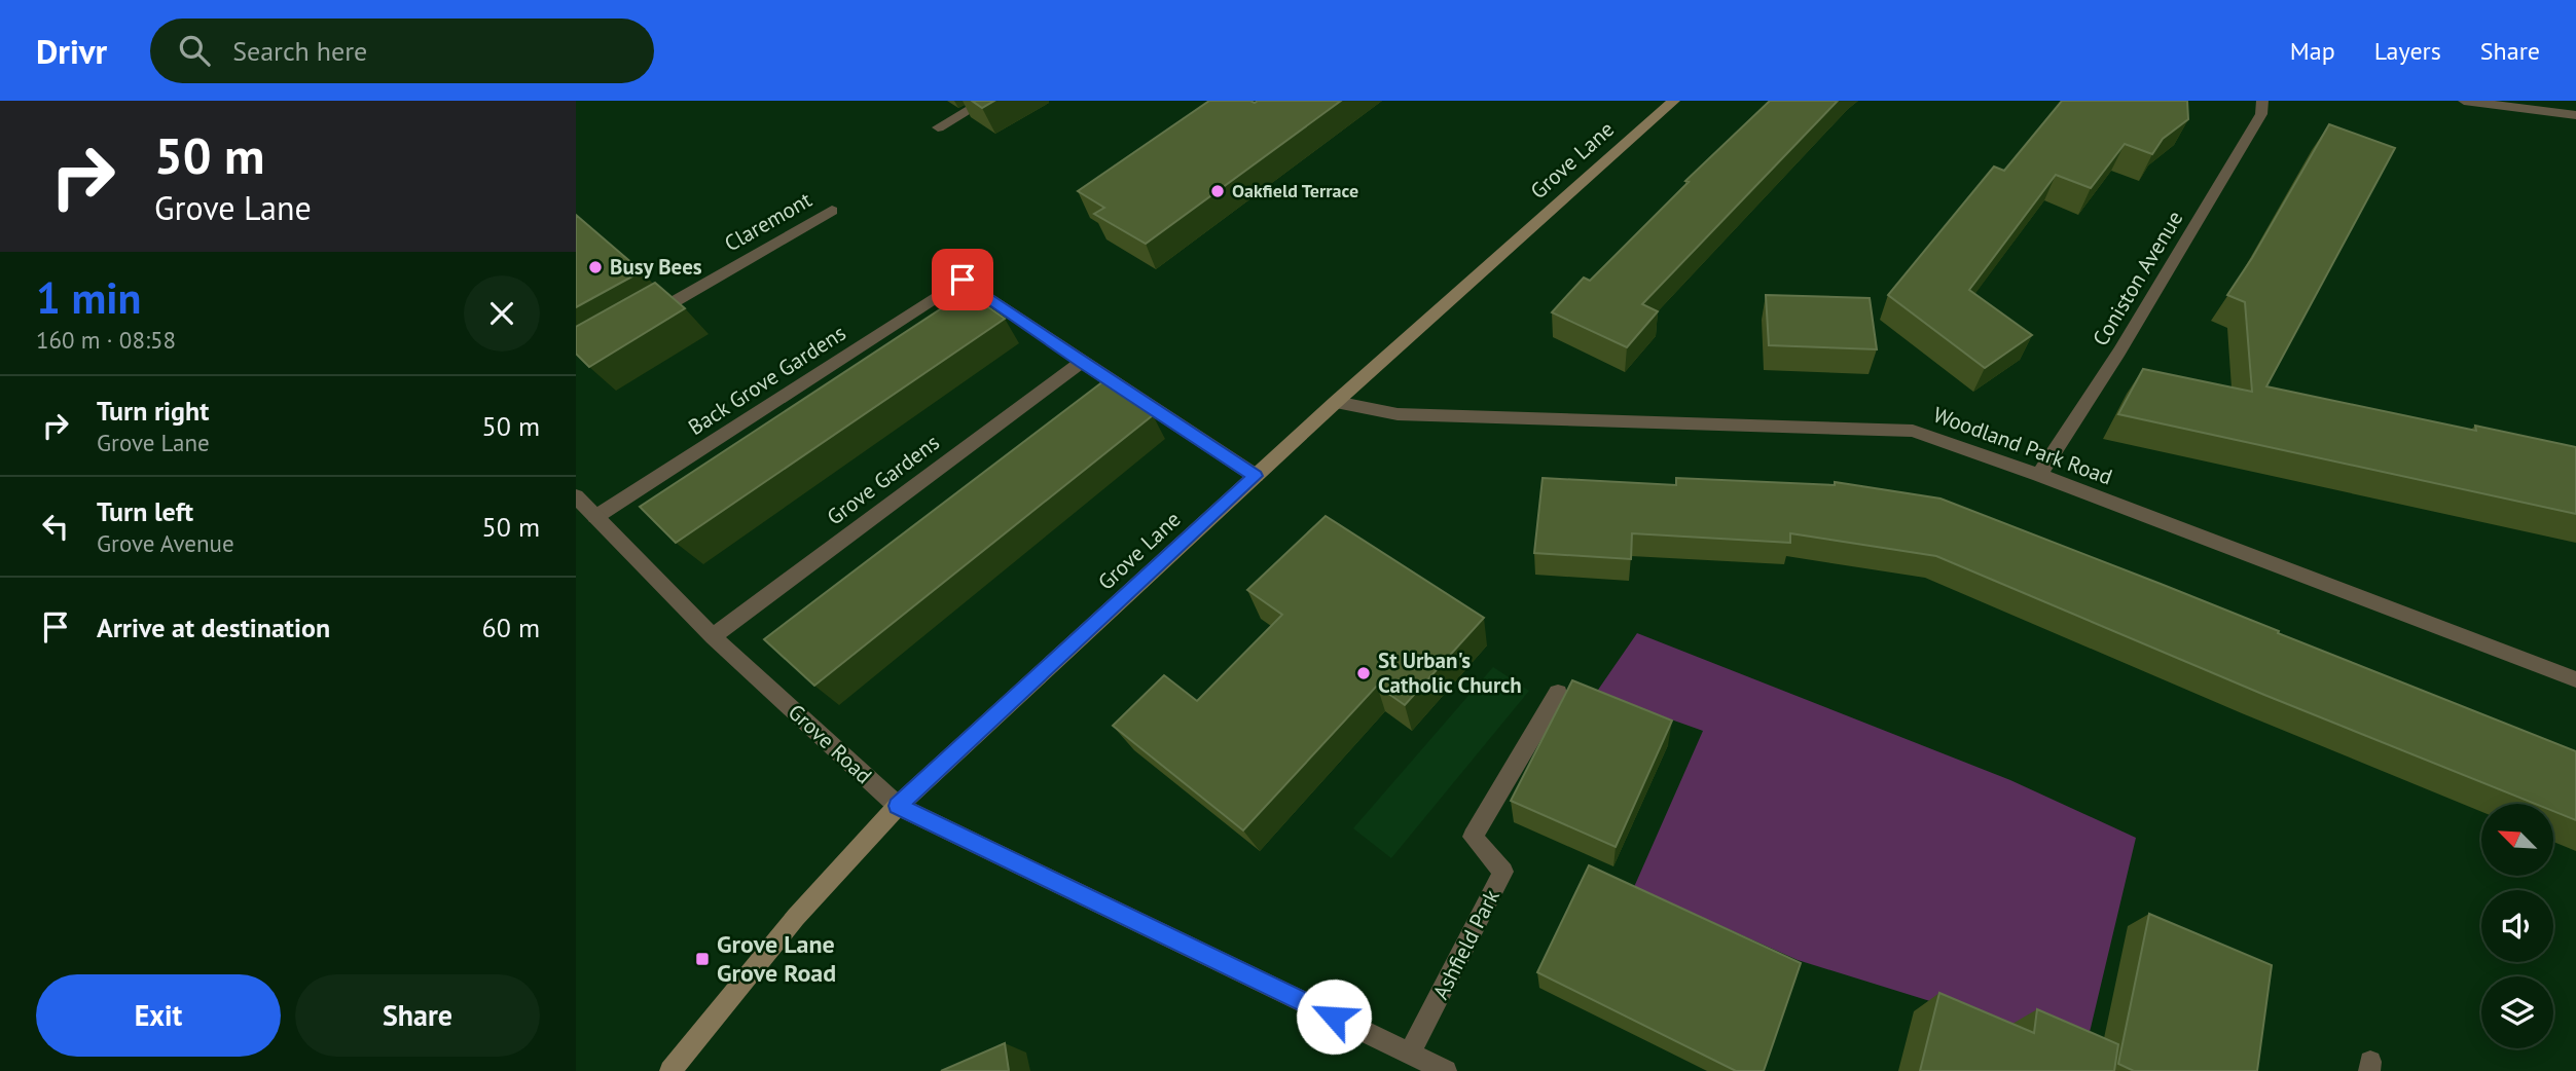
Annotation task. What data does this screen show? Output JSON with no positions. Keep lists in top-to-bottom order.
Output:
{
  "streets": {
    "main road": ["Grove Lane"],
    "street": [
      "Claremont",
      "Coniston Avenue",
      "Back Grove Gardens",
      "Woodland Park Road",
      "Grove Gardens",
      "Grove Road",
      "Ashfield Park"
    ]
  },
  "crossings": [
    ["Grove Lane", "Woodland Park Road"],
    ["Grove Lane", "Grove Road"],
    ["Coniston Avenue", "Woodland Park Road"],
    ["Back Grove Gardens", "Grove Gardens"],
    ["Back Grove Gardens", "Grove Road"],
    ["Grove Gardens", "Grove Road"],
    ["Grove Road", "Ashfield Park"]
  ],
  "places": {
    "other": ["Oakfield Terrace", "Busy Bees", "St Urban's Catholic Church"],
    "transit": ["Grove Lane Grove Road"]
  },
  "north": "top left",
  "page": {
    "header": "Drivr",
    "search": "Search here",
    "nav": ["Map", "Layers", "Share"],
    "turn": ["50 m", "Grove Lane"],
    "heading": ["1 min", "160 m · 08:58"],
    "list": [
      {
        "name": "Turn right",
        "note": "Grove Lane",
        "value": "50 m"
      },
      {
        "name": "Turn left",
        "note": "Grove Avenue",
        "value": "50 m"
      },
      {
        "name": "Arrive at destination",
        "value": "60 m"
      }
    ],
    "buttons": ["Exit", "Share"]
  }
}
